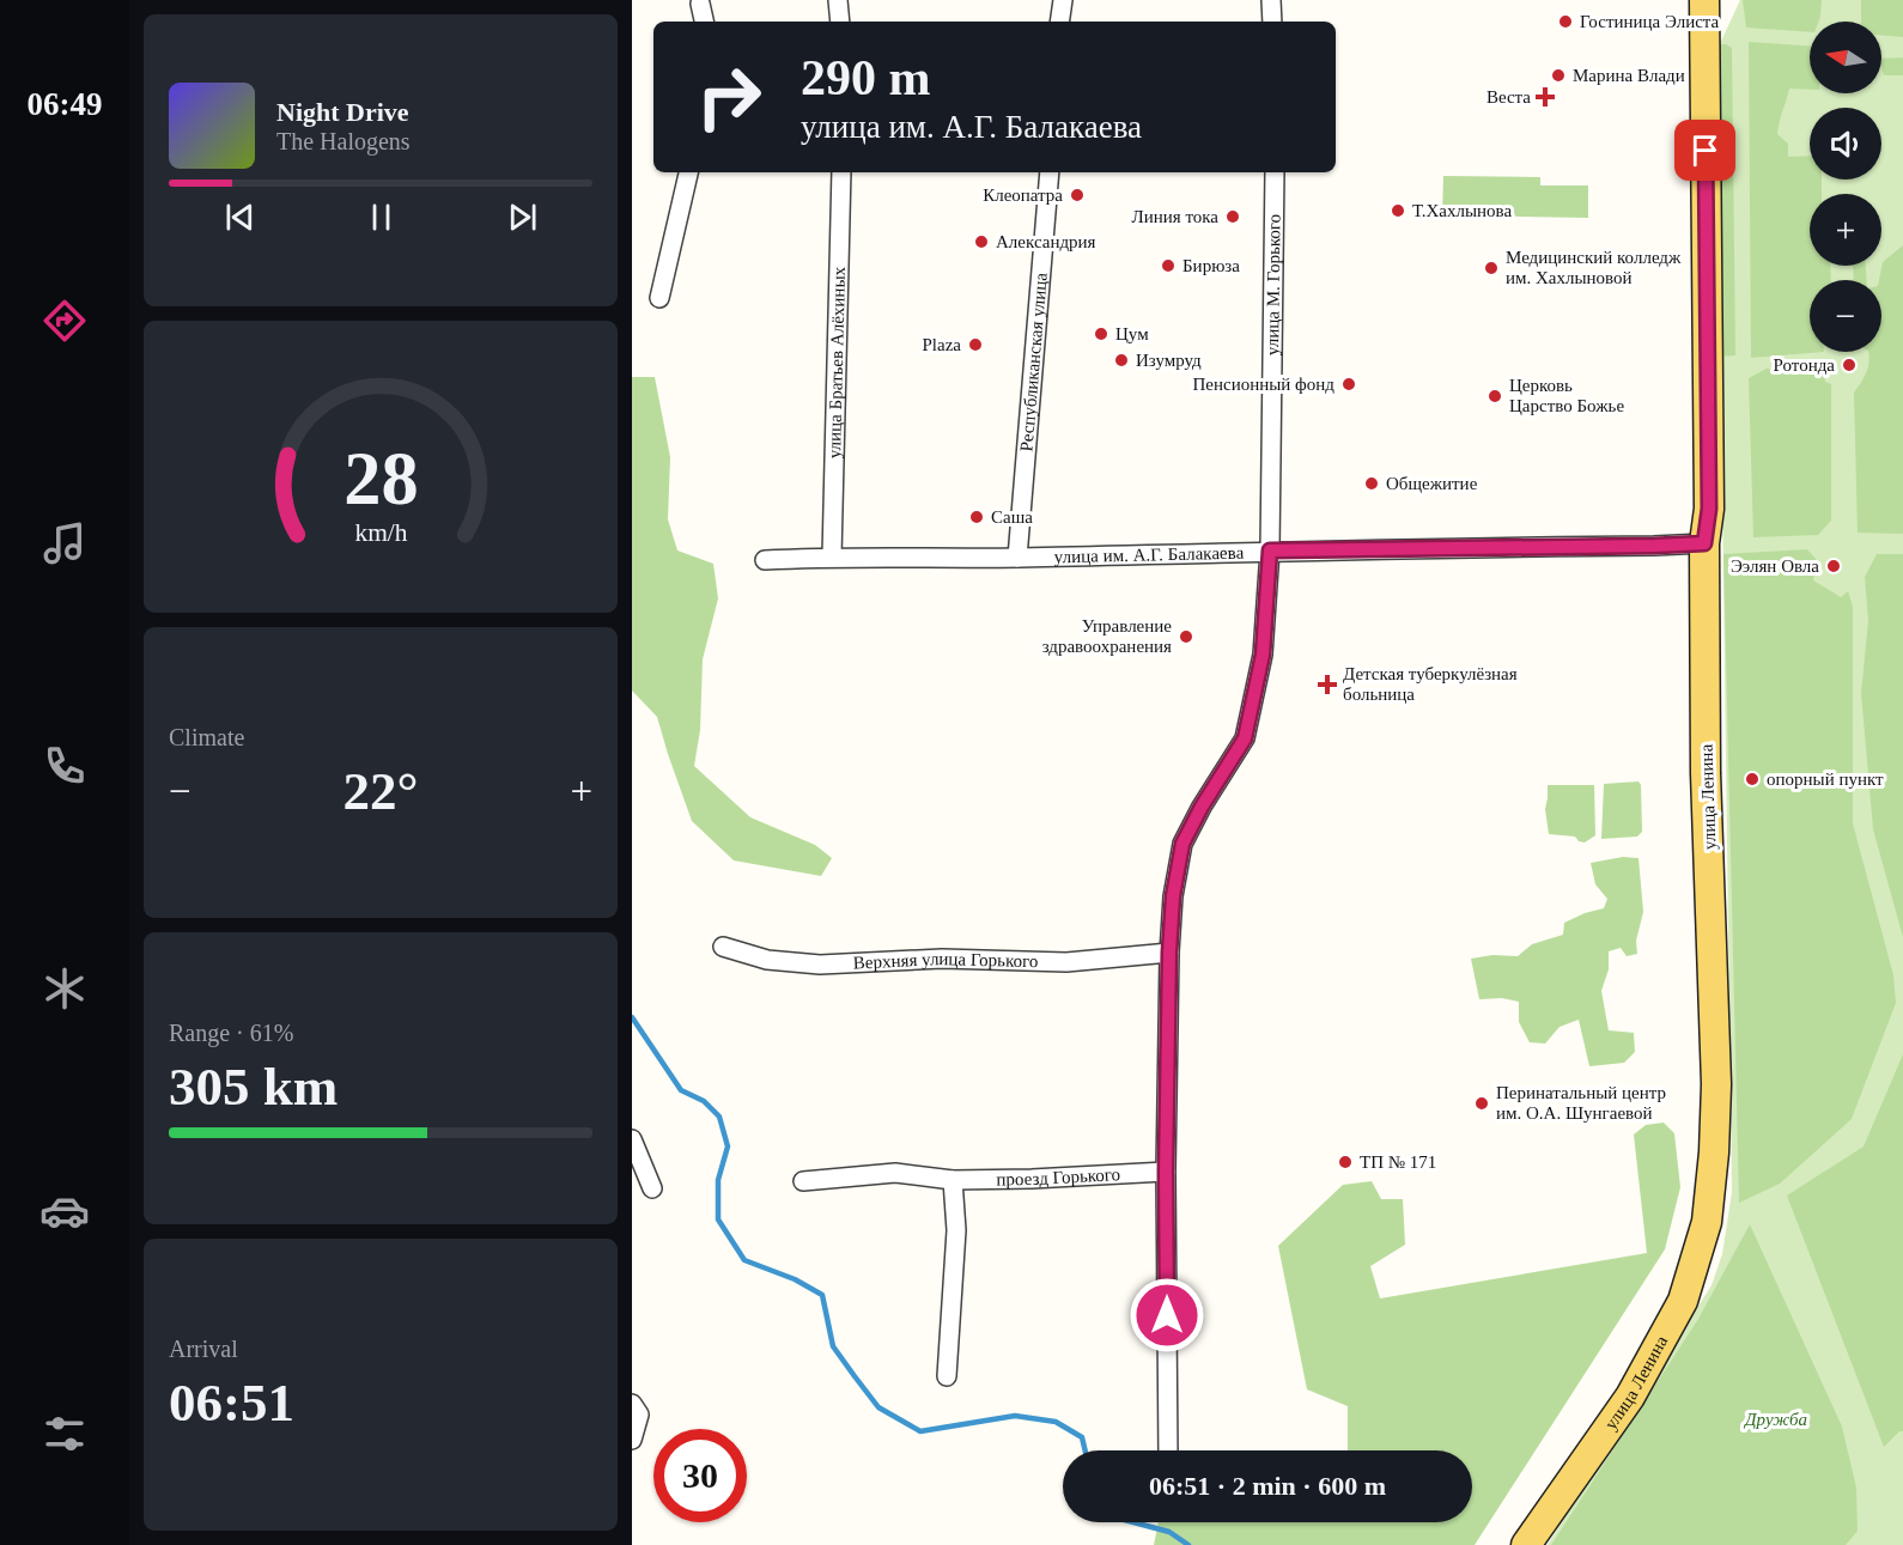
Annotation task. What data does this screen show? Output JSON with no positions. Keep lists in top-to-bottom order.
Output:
{
  "streets": {
    "main road": ["улица Ленина"],
    "street": [
      "улица М. Горького",
      "улица Братьев Алёхиных",
      "Республиканская улица",
      "улица им. А.Г. Балакаева",
      "Верхняя улица Горького",
      "проезд Горького"
    ]
  },
  "crossings": [
    ["улица М. Горького", "улица им. А.Г. Балакаева"],
    ["улица М. Горького", "Верхняя улица Горького"],
    ["улица М. Горького", "проезд Горького"],
    ["улица Братьев Алёхиных", "улица им. А.Г. Балакаева"],
    ["Республиканская улица", "улица им. А.Г. Балакаева"],
    ["улица им. А.Г. Балакаева", "улица Ленина"]
  ],
  "parks": ["Дружба"],
  "places": {
    "other": [
      "Гостиница Элиста",
      "Марина Влади",
      "Клеопатра",
      "Т.Хахлынова",
      "Линия тока",
      "Александрия",
      "Бирюза",
      "Медицинский колледж им. Хахлыновой",
      "Цум",
      "Plaza",
      "Изумруд",
      "Ротонда",
      "Пенсионный фонд",
      "Церковь Царство Божье",
      "Общежитие",
      "Саша",
      "Ээлян Овла",
      "Управление здравоохранения",
      "опорный пункт",
      "Перинатальный центр им. О.А. Шунгаевой",
      "ТП № 171"
    ],
    "health": ["Веста", "Детская туберкулёзная больница"]
  },
  "north": "left",
  "page": {
    "tabs": "06:49",
    "map_buttons": ["+", "−"],
    "turn": ["290 m", "улица им. А.Г. Балакаева"],
    "song": ["Night Drive", "The Halogens"],
    "tile": [
      "Climate",
      ["Range · 61%", "305 km"],
      ["Arrival", "06:51"]
    ],
    "heat": ["−", "22°", "+"],
    "limit": "30",
    "trip": "06:51 · 2 min · 600 m",
    "gauge": ["28", "km/h"]
  }
}
